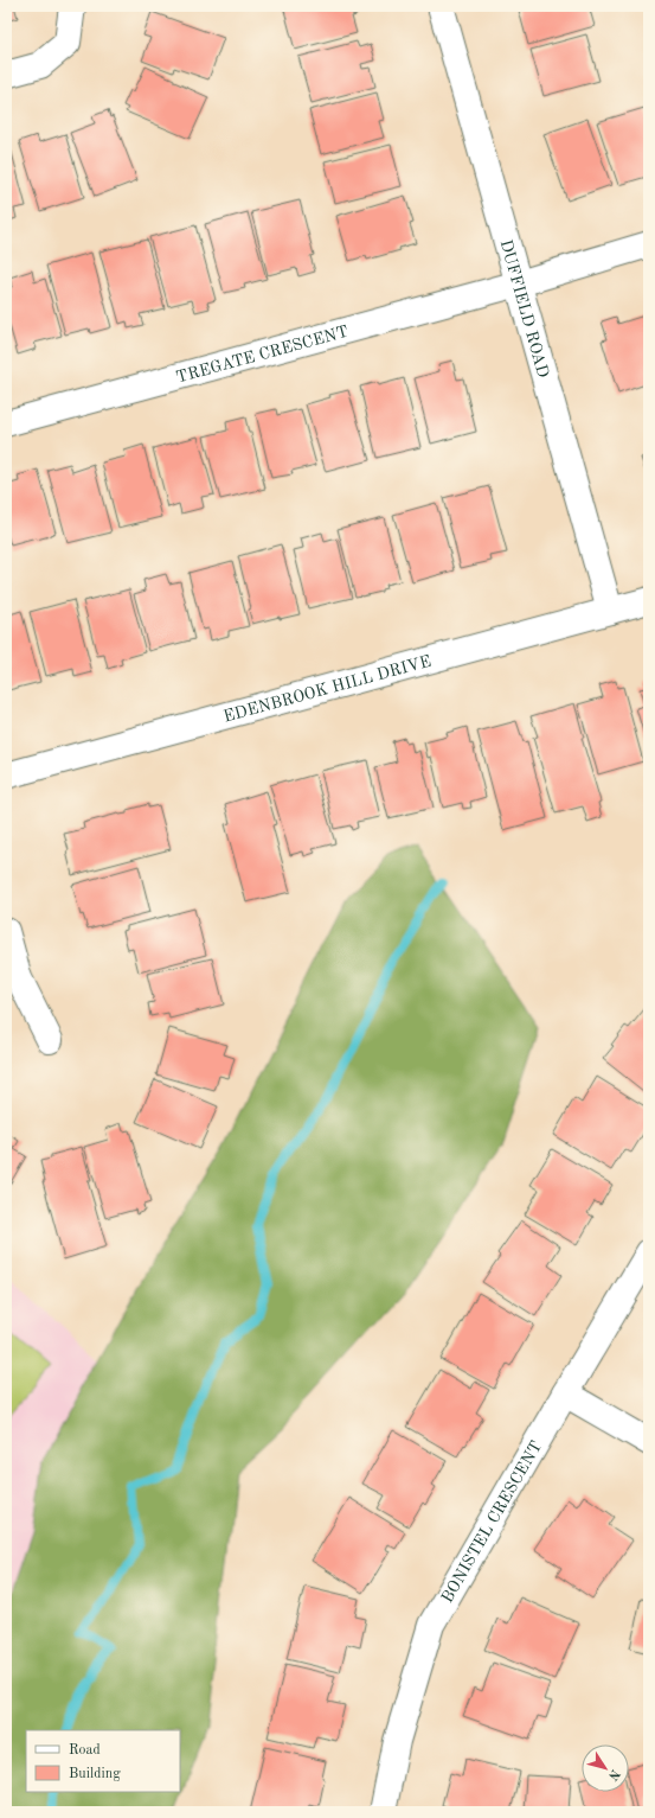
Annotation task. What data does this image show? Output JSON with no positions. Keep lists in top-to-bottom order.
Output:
{
  "streets": {
    "street": [
      "DUFFIELD ROAD",
      "TREGATE CRESCENT",
      "EDENBROOK HILL DRIVE",
      "BONISTEL CRESCENT"
    ]
  },
  "crossings": [
    ["DUFFIELD ROAD", "TREGATE CRESCENT"],
    ["DUFFIELD ROAD", "EDENBROOK HILL DRIVE"]
  ],
  "legend": ["Road", "Building"],
  "north": "bottom right"
}
